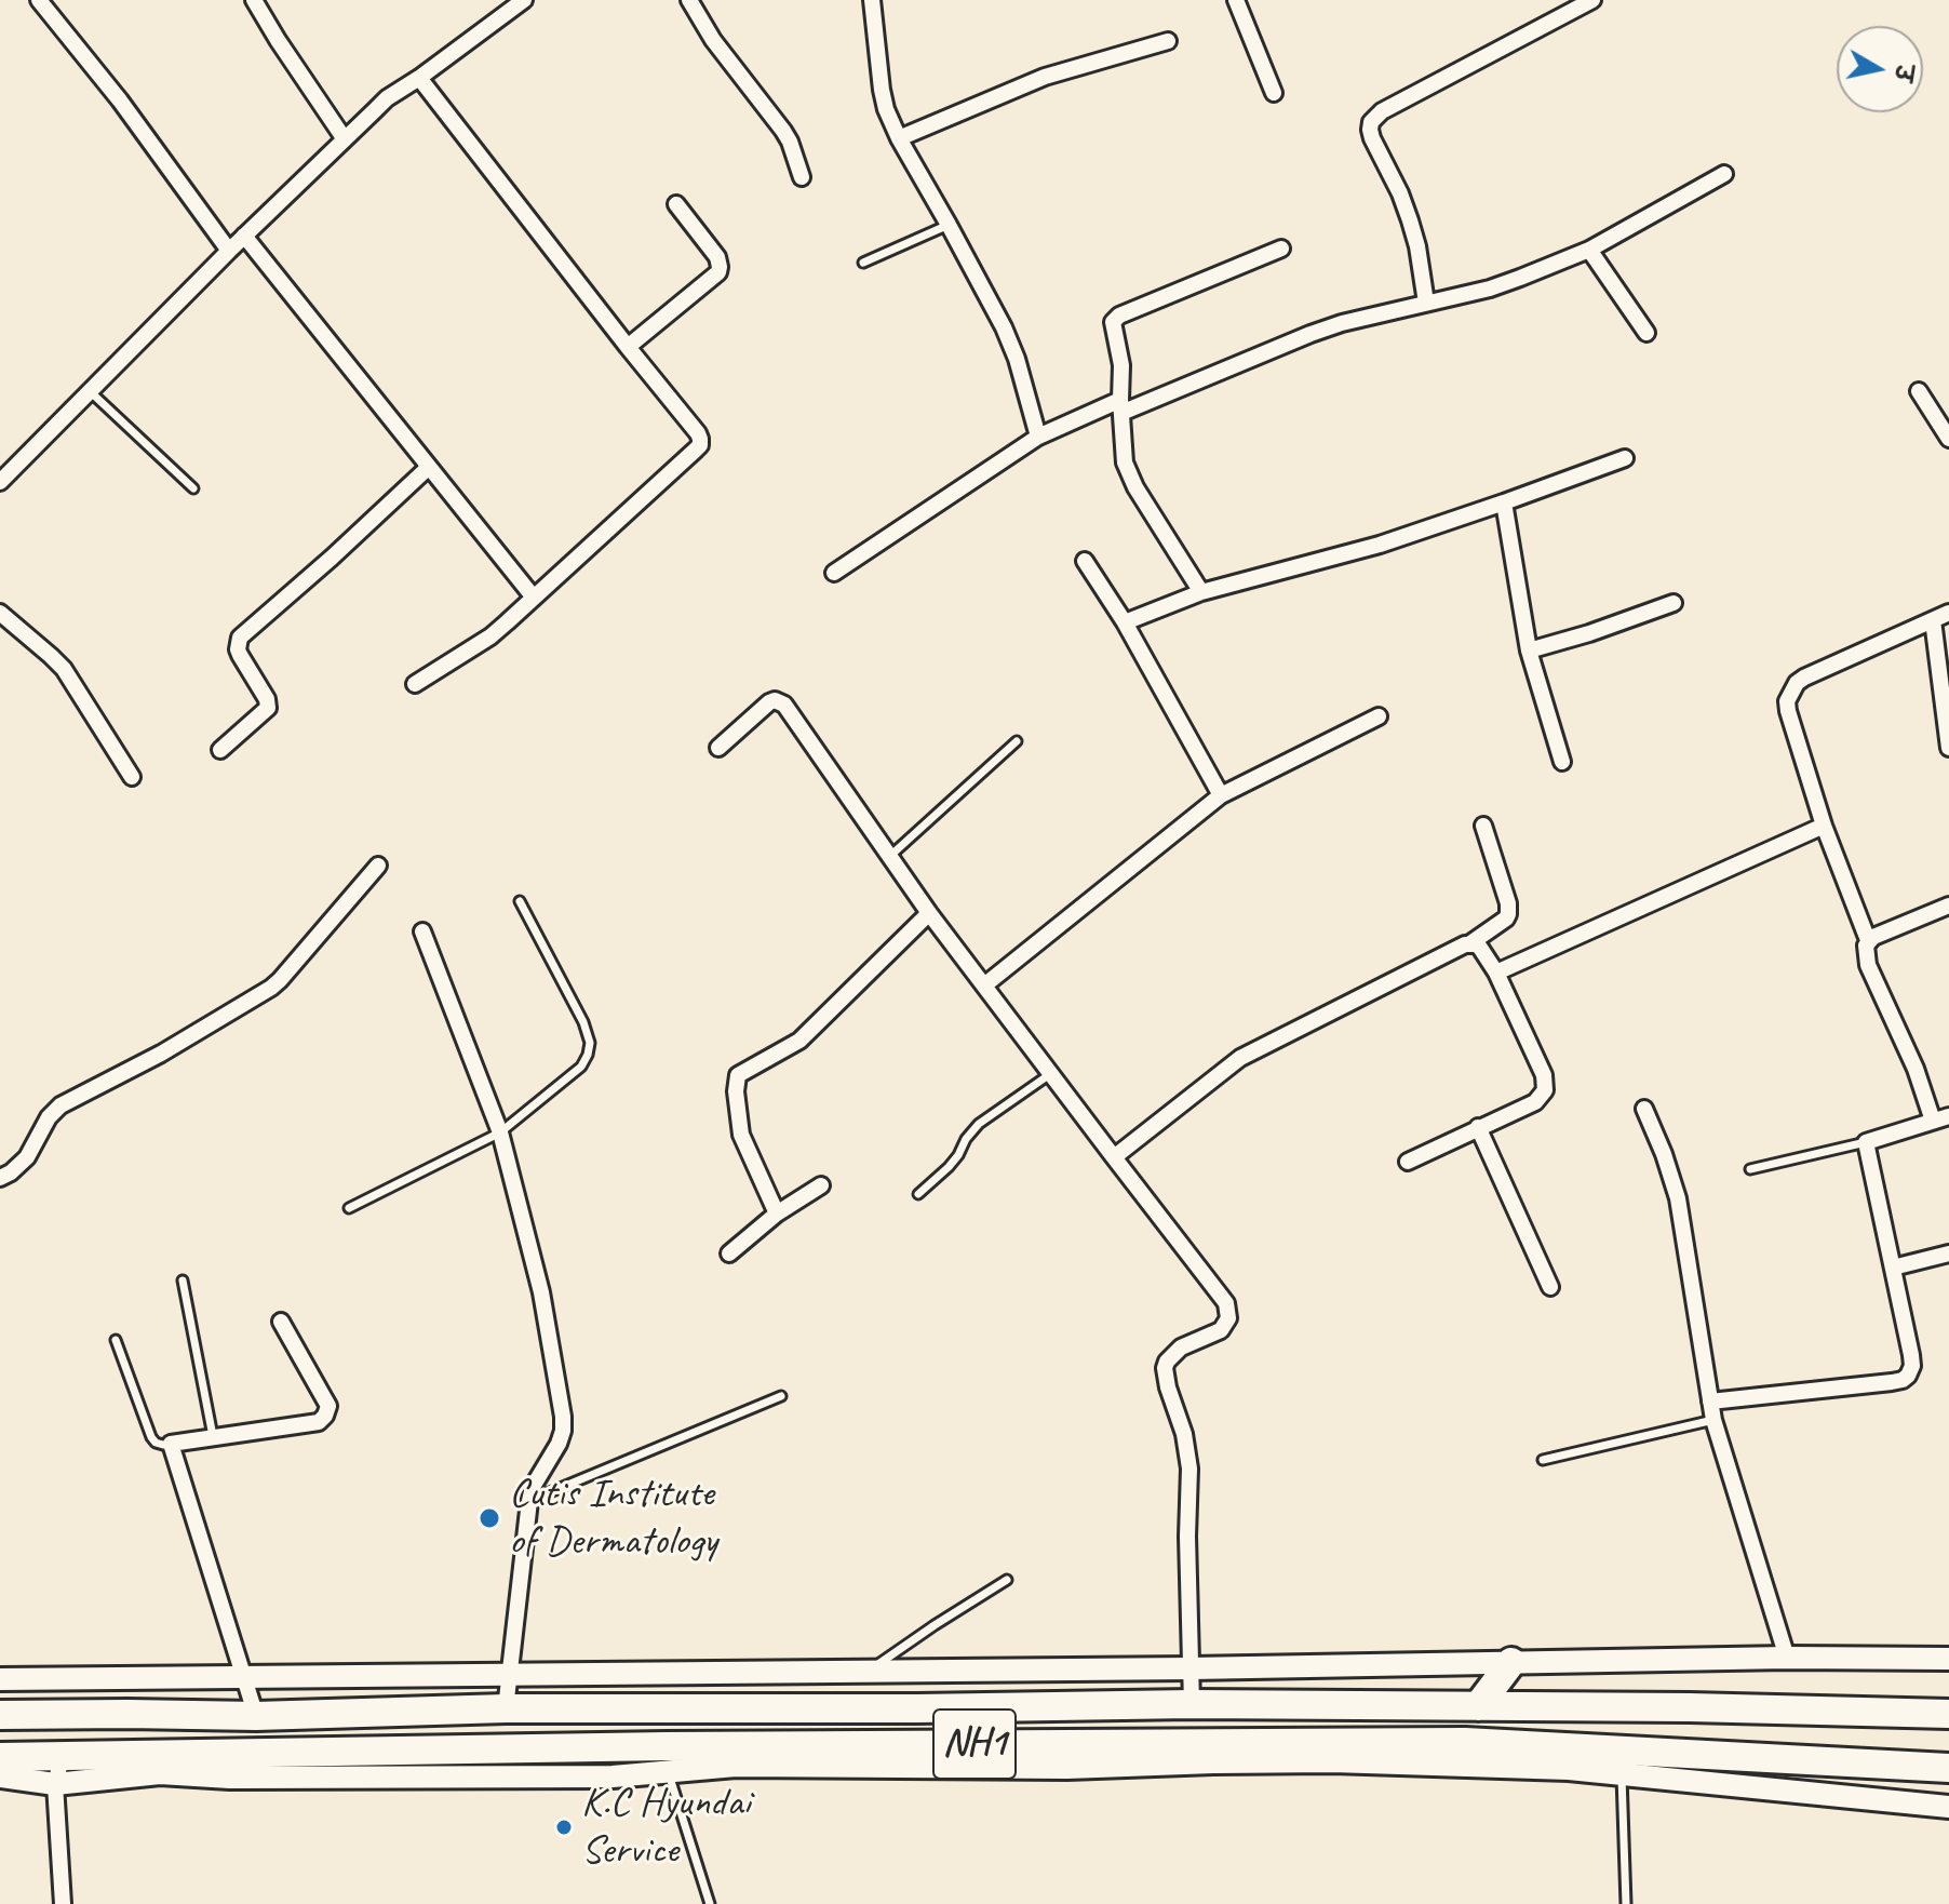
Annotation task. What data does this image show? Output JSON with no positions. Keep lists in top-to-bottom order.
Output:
{
  "streets": {
    "highway": ["NH1"]
  },
  "places": ["Cutis Institute of Dermatology", "K.C Hyundai Service"],
  "north": "right"
}
